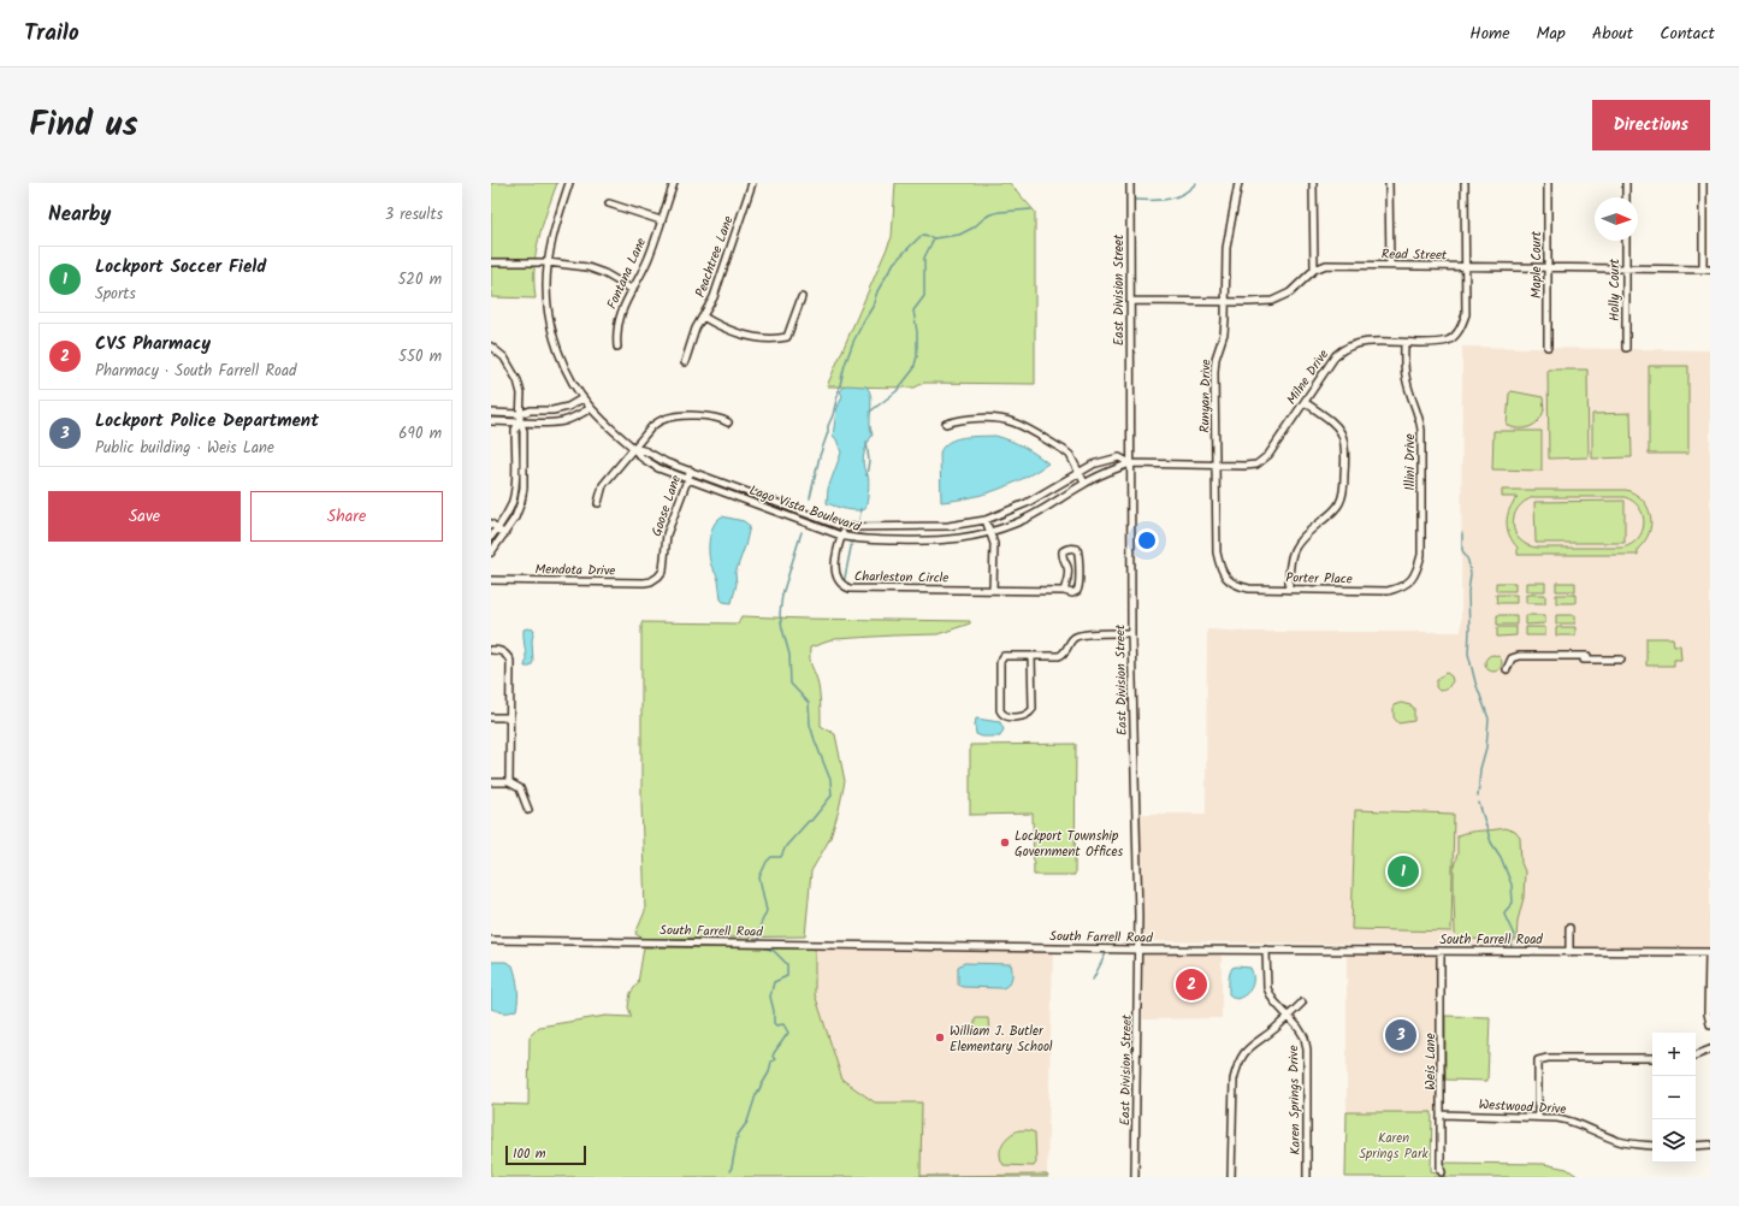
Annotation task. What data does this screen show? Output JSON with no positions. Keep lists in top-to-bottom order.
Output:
{
  "streets": {
    "street": [
      "Read Street",
      "Peachtree Lane",
      "Maple Court",
      "Fontana Lane",
      "East Division Street",
      "Holly Court",
      "Milne Drive",
      "Runyan Drive",
      "Illini Drive",
      "Goose Lane",
      "Lago Vista Boulevard",
      "Mendota Drive",
      "Charleston Circle",
      "Porter Place",
      "South Farrell Road",
      "Weis Lane",
      "Karen Springs Drive",
      "Westwood Drive"
    ]
  },
  "crossings": [
    ["Read Street", "Maple Court"],
    ["Read Street", "Holly Court"],
    ["Read Street", "Milne Drive"],
    ["East Division Street", "Milne Drive"],
    ["East Division Street", "Lago Vista Boulevard"],
    ["East Division Street", "South Farrell Road"],
    ["Milne Drive", "Runyan Drive"],
    ["Milne Drive", "Illini Drive"],
    ["Milne Drive", "Lago Vista Boulevard"],
    ["Runyan Drive", "Porter Place"],
    ["Illini Drive", "Porter Place"],
    ["Goose Lane", "Lago Vista Boulevard"],
    ["Goose Lane", "Mendota Drive"],
    ["Lago Vista Boulevard", "Charleston Circle"],
    ["South Farrell Road", "Weis Lane"],
    ["South Farrell Road", "Karen Springs Drive"],
    ["Weis Lane", "Westwood Drive"]
  ],
  "parks": ["Karen Springs Park"],
  "places": ["Lockport Township Government Offices", "William J. Butler Elementary School"],
  "scale_bar": "100 m",
  "north": "right",
  "page": {
    "header": "Trailo",
    "nav": [
      "Home",
      "Map",
      "About",
      "Contact"
    ],
    "title": "Find us",
    "buttons": [
      "Directions",
      ["Save", "Share"]
    ],
    "heading": ["Nearby", "3 results"],
    "list": [
      {
        "mark": "1",
        "name": "Lockport Soccer Field",
        "note": "Sports",
        "value": "520 m"
      },
      {
        "mark": "2",
        "name": "CVS Pharmacy",
        "note": "Pharmacy · South Farrell Road",
        "value": "550 m"
      },
      {
        "mark": "3",
        "name": "Lockport Police Department",
        "note": "Public building · Weis Lane",
        "value": "690 m"
      }
    ],
    "pins": ["1", "2", "3"],
    "map_buttons": ["+", "−"],
    "scale": "100 m"
  }
}
